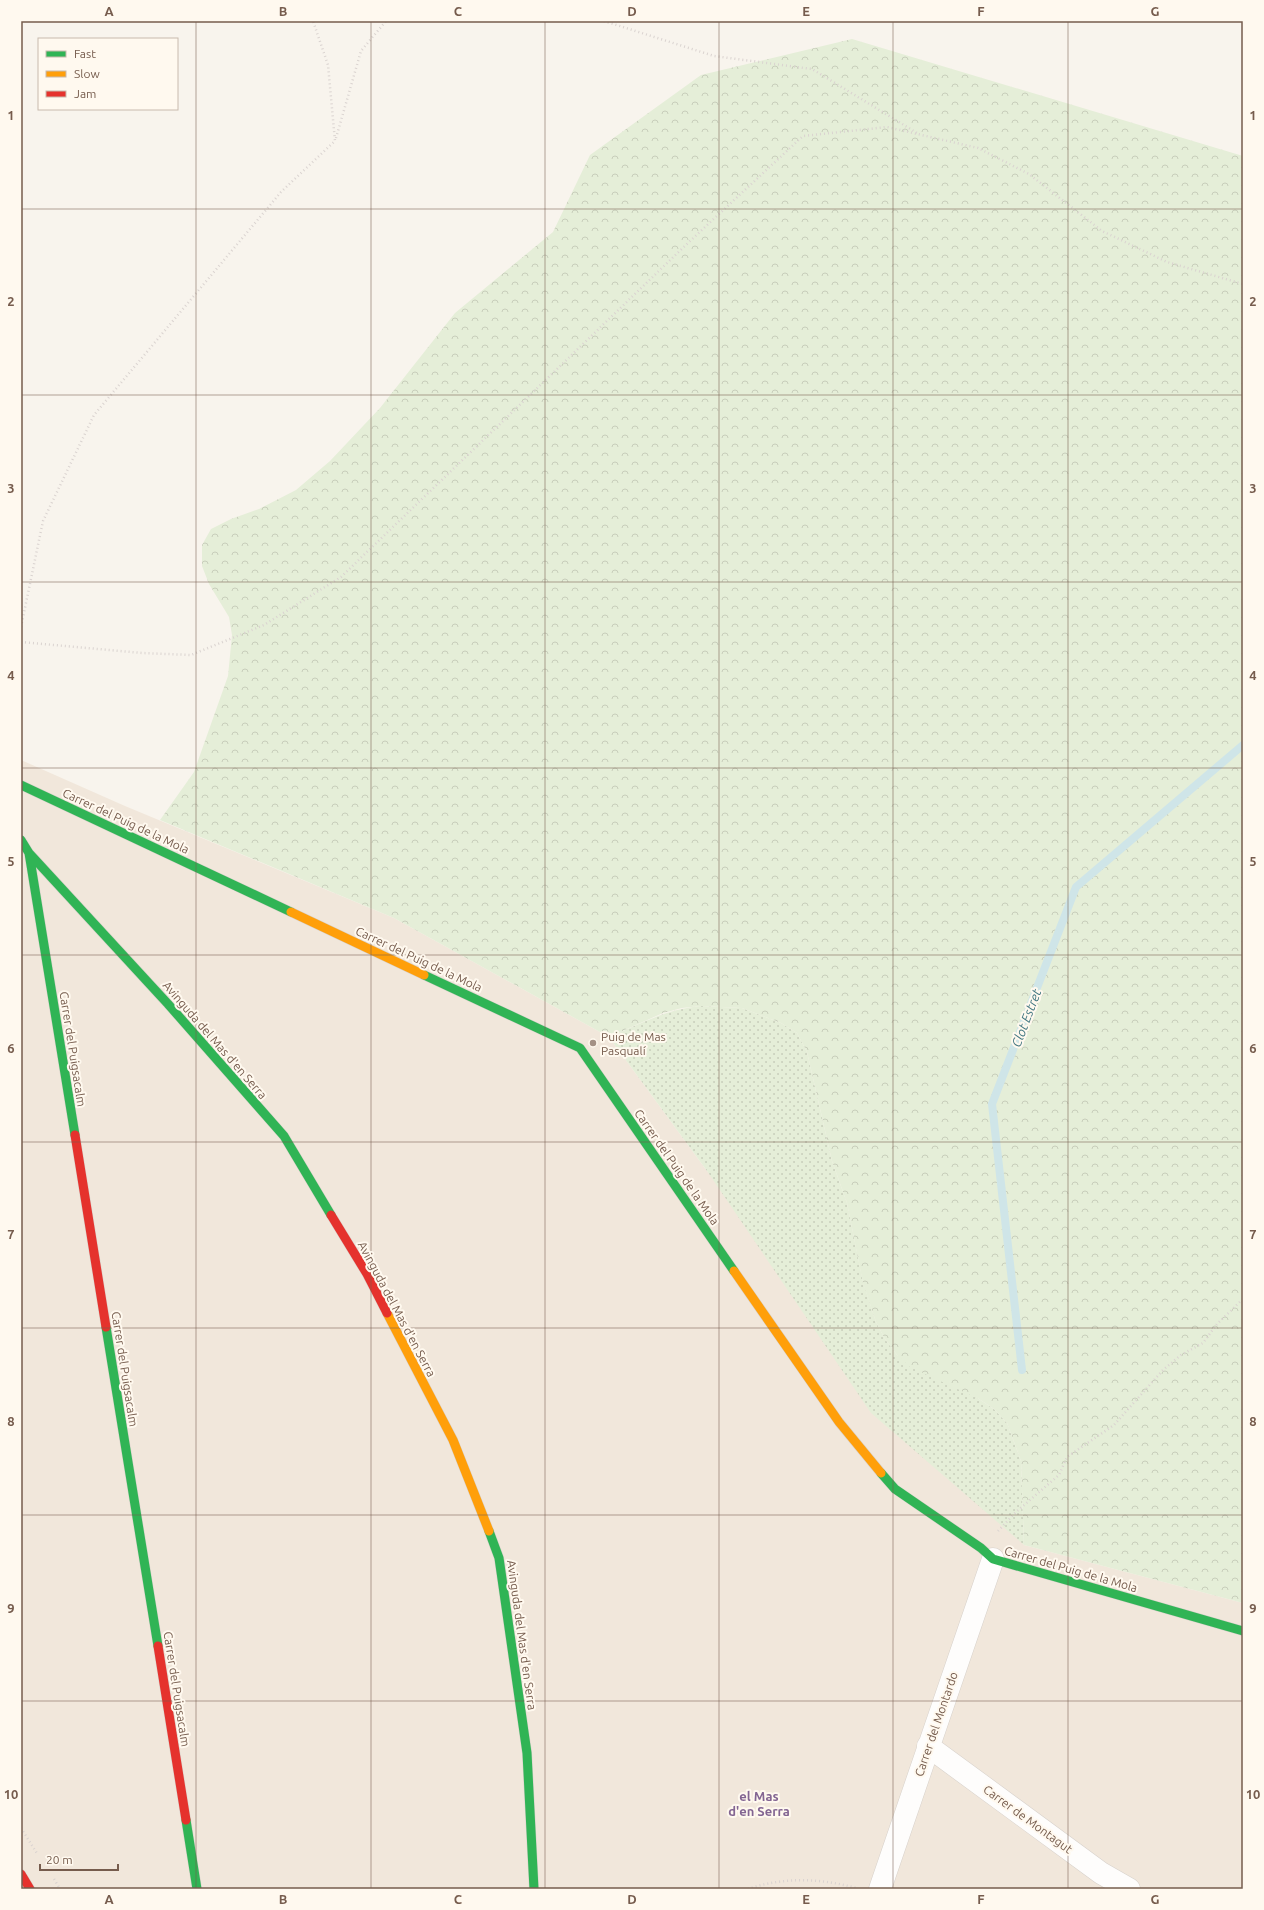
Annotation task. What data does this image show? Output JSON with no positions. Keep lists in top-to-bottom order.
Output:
{
  "streets": {
    "street": [
      "Carrer del Puig de la Mola",
      "Avinguda del Mas d'en Serra",
      "Carrer del Puigsacalm",
      "Carrer del Montardo",
      "Carrer de Montagut"
    ]
  },
  "crossings": [
    ["Carrer del Puig de la Mola", "Carrer del Montardo"],
    ["Avinguda del Mas d'en Serra", "Carrer del Puigsacalm"],
    ["Carrer del Montardo", "Carrer de Montagut"]
  ],
  "districts": ["el Mas d'en Serra"],
  "water": ["Clot Estret"],
  "places": ["Puig de Mas Pasqualí"],
  "legend": ["Fast", "Slow", "Jam"],
  "scale_bar": "20 m",
  "grid": {
    "columns": [
      "A",
      "B",
      "C",
      "D",
      "E",
      "F",
      "G"
    ],
    "rows": [
      "1",
      "2",
      "3",
      "4",
      "5",
      "6",
      "7",
      "8",
      "9",
      "10"
    ]
  }
}
